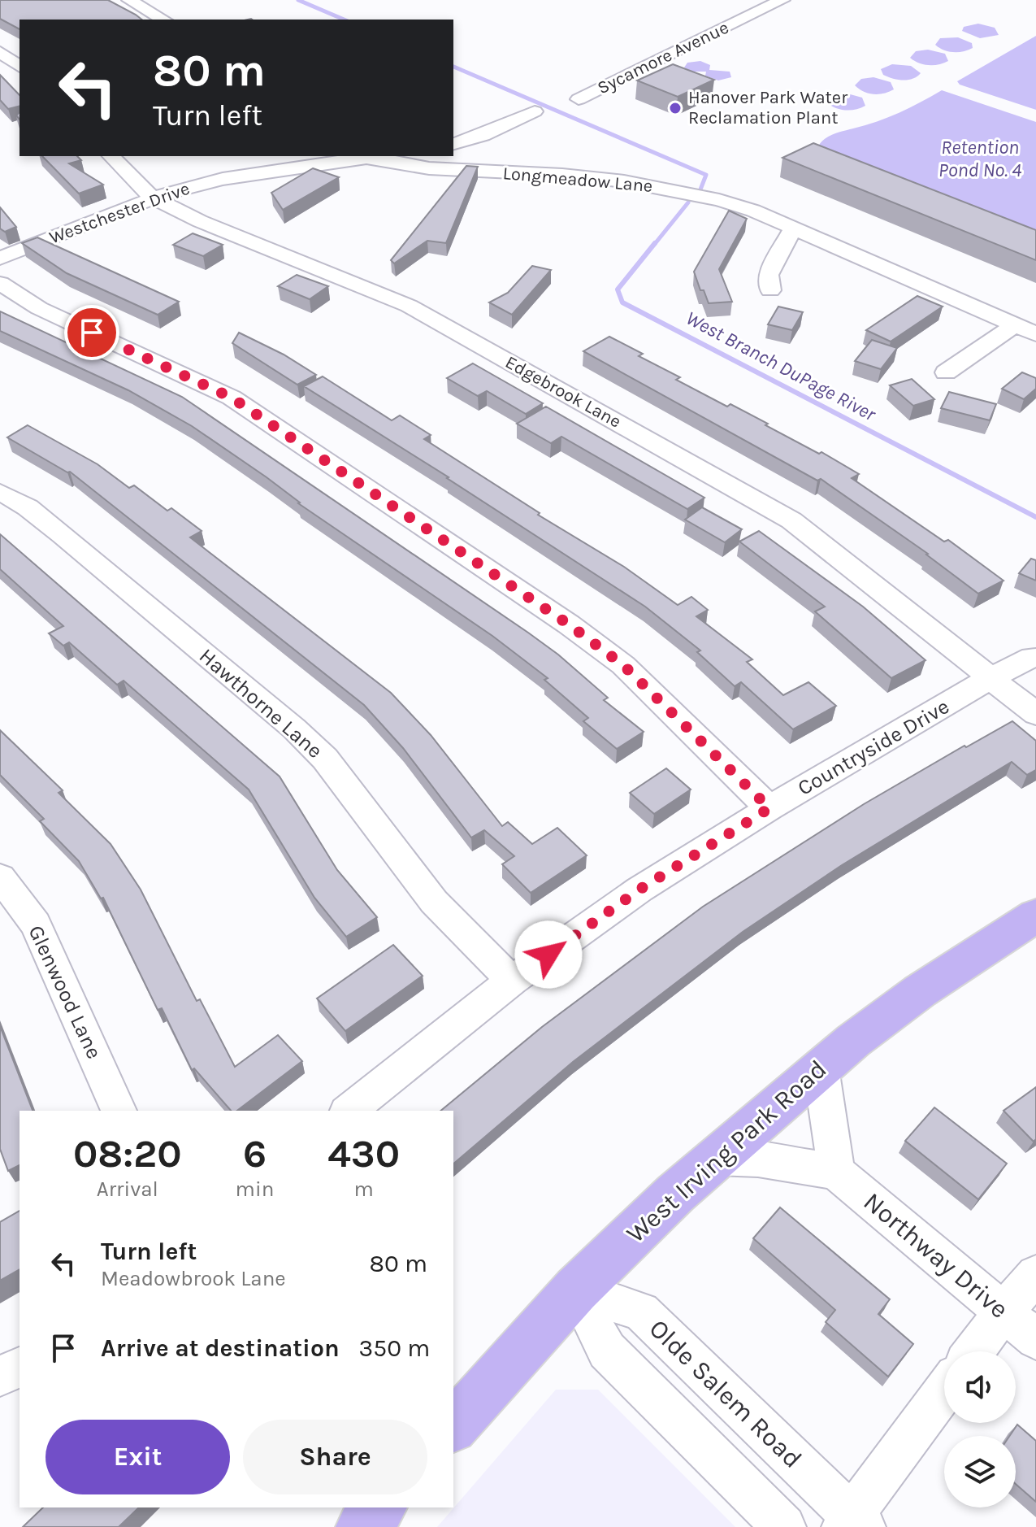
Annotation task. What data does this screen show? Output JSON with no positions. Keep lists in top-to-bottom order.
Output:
{
  "streets": {
    "main road": ["West Irving Park Road"],
    "street": [
      "Sycamore Avenue",
      "Longmeadow Lane",
      "Westchester Drive",
      "Edgebrook Lane",
      "Hawthorne Lane",
      "Countryside Drive",
      "Glenwood Lane",
      "Northway Drive",
      "Olde Salem Road"
    ]
  },
  "crossings": [
    ["Longmeadow Lane", "Westchester Drive"],
    ["Westchester Drive", "Edgebrook Lane"],
    ["Edgebrook Lane", "Countryside Drive"],
    ["Hawthorne Lane", "Countryside Drive"],
    ["West Irving Park Road", "Olde Salem Road"]
  ],
  "water": ["Retention Pond No. 4", "West Branch DuPage River"],
  "places": ["Hanover Park Water Reclamation Plant"],
  "page": {
    "turn": ["80 m", "Turn left"],
    "eta": [
      "08:20",
      "Arrival",
      "6",
      "min",
      "430",
      "m"
    ],
    "list": [
      {
        "name": "Turn left",
        "note": "Meadowbrook Lane",
        "value": "80 m"
      },
      {
        "name": "Arrive at destination",
        "value": "350 m"
      }
    ],
    "buttons": ["Exit", "Share"]
  }
}
